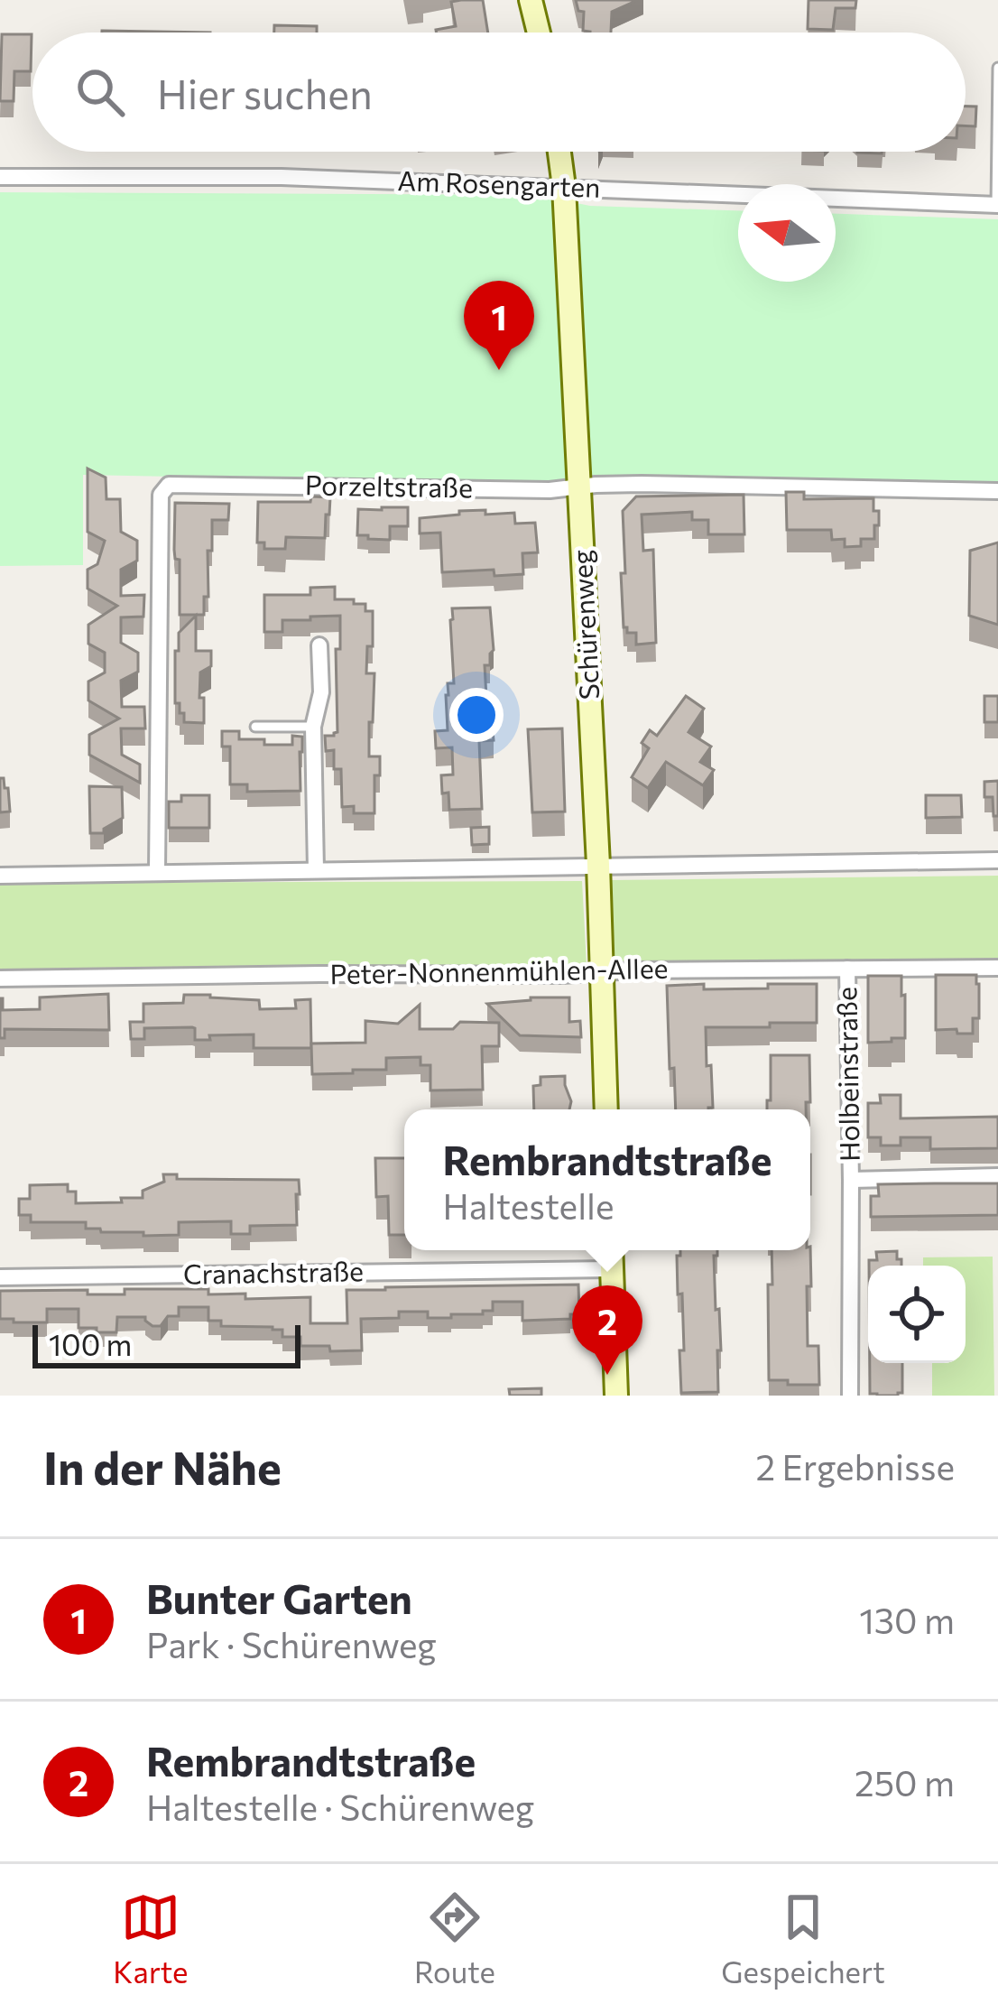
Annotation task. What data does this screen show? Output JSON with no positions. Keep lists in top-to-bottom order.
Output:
{
  "streets": {
    "main road": ["Schürenweg"],
    "street": [
      "Am Rosengarten",
      "Porzeltstraße",
      "Peter-Nonnenmühlen-Allee",
      "Holbeinstraße",
      "Cranachstraße"
    ]
  },
  "crossings": [
    ["Am Rosengarten", "Schürenweg"],
    ["Porzeltstraße", "Schürenweg"],
    ["Schürenweg", "Peter-Nonnenmühlen-Allee"],
    ["Peter-Nonnenmühlen-Allee", "Holbeinstraße"]
  ],
  "scale_bar": "100 m",
  "north": "left",
  "page": {
    "search": "Hier suchen",
    "pins": ["1", "2"],
    "popup": ["Rembrandtstraße", "Haltestelle"],
    "scale": "100 m",
    "heading": ["In der Nähe", "2 Ergebnisse"],
    "list": [
      {
        "mark": "1",
        "name": "Bunter Garten",
        "note": "Park · Schürenweg",
        "value": "130 m"
      },
      {
        "mark": "2",
        "name": "Rembrandtstraße",
        "note": "Haltestelle · Schürenweg",
        "value": "250 m"
      }
    ],
    "nav": ["Karte", "Route", "Gespeichert"]
  }
}
